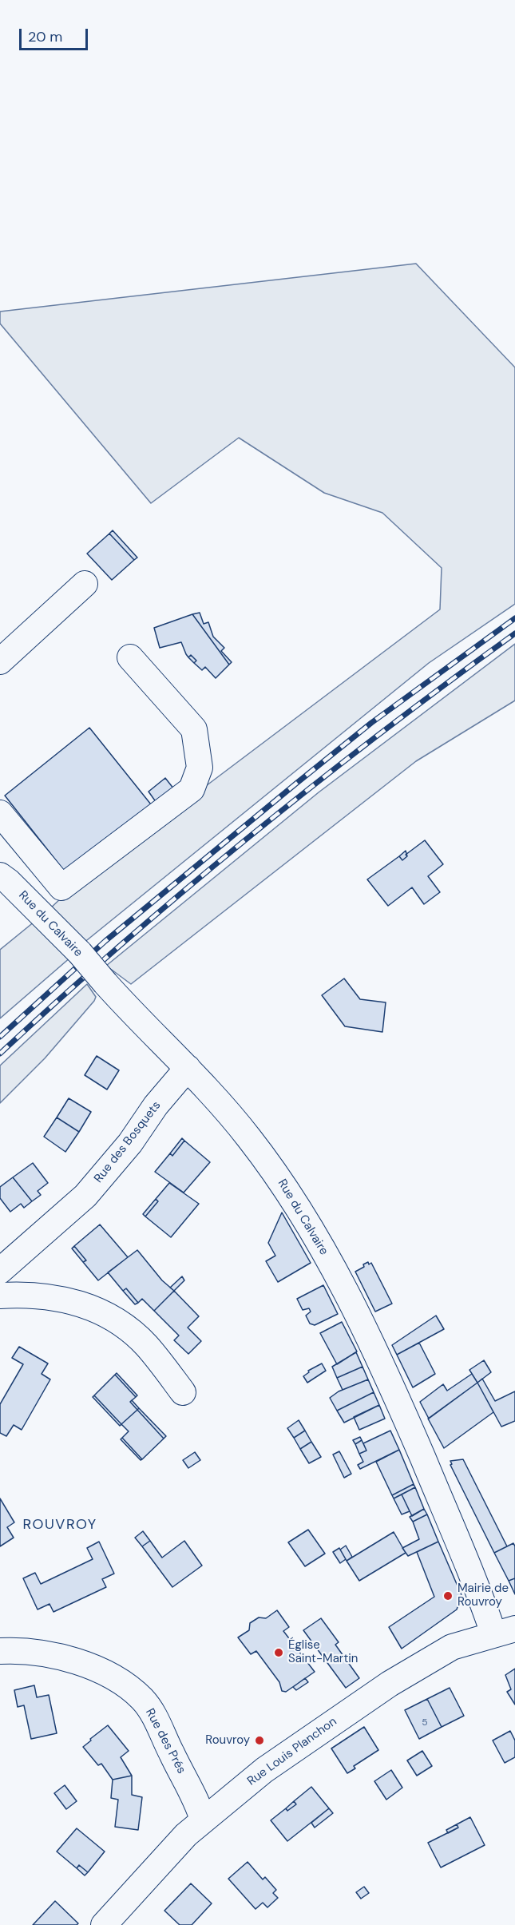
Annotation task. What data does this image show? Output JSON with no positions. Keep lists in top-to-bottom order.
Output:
{
  "streets": {
    "street": [
      "Rue du Calvaire",
      "Rue des Bosquets",
      "Rue des Prés",
      "Rue Louis Planchon"
    ]
  },
  "crossings": [
    ["Rue du Calvaire", "Rue des Bosquets"],
    ["Rue du Calvaire", "Rue Louis Planchon"],
    ["Rue des Prés", "Rue Louis Planchon"]
  ],
  "districts": ["ROUVROY"],
  "places": ["Mairie de Rouvroy", "Église Saint-Martin", "Rouvroy"],
  "house_numbers": ["5"],
  "scale_bar": "20 m"
}
